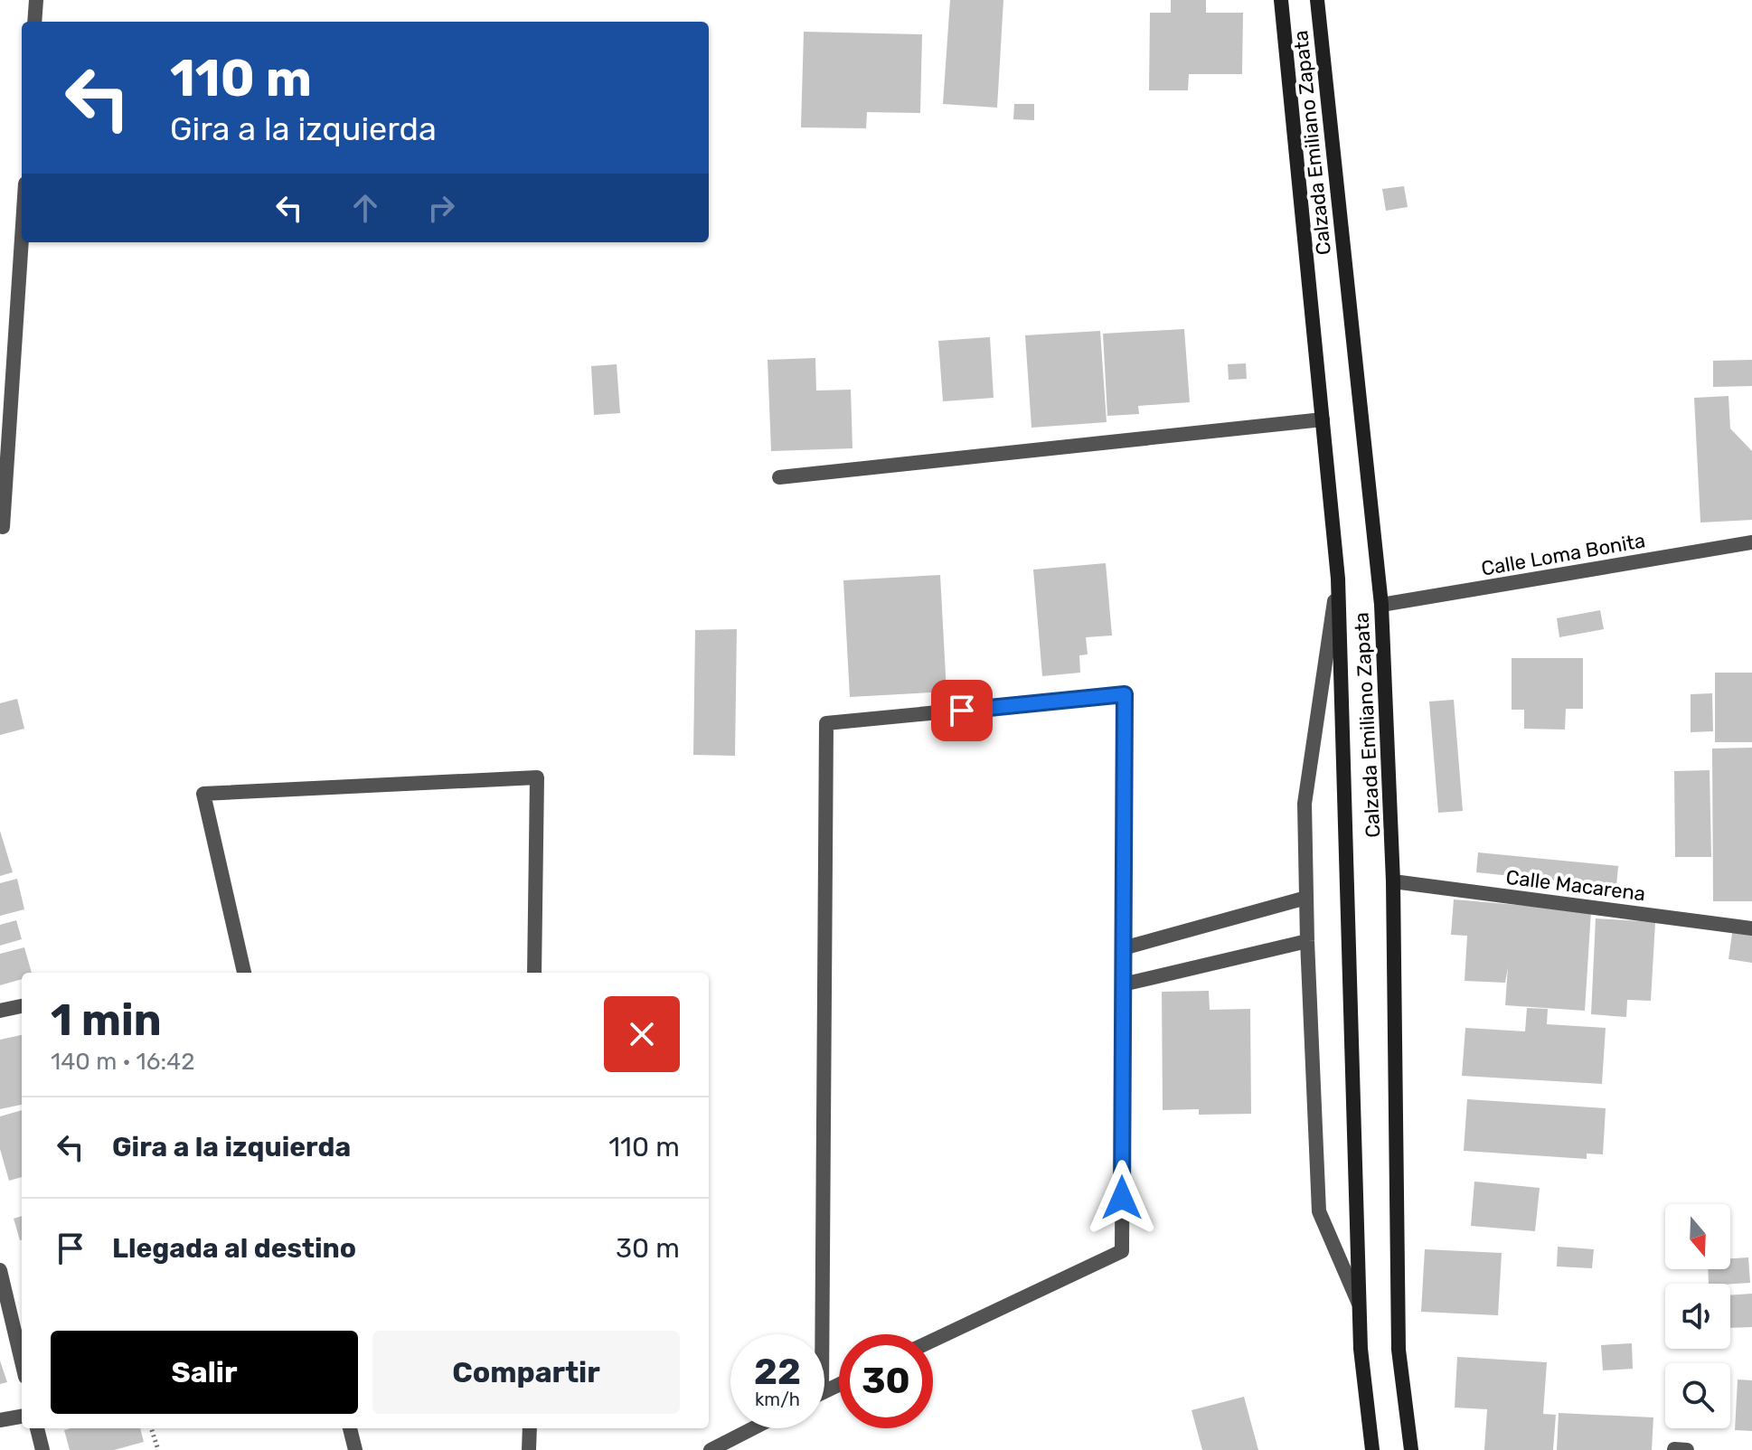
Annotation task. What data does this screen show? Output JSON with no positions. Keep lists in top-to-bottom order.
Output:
{
  "streets": {
    "main road": ["Calzada Emiliano Zapata"],
    "street": ["Calle Loma Bonita", "Calle Macarena"]
  },
  "crossings": [
    ["Calzada Emiliano Zapata", "Calle Loma Bonita"],
    ["Calzada Emiliano Zapata", "Calle Macarena"]
  ],
  "north": "bottom",
  "page": {
    "turn": ["110 m", "Gira a la izquierda"],
    "heading": ["1 min", "140 m · 16:42"],
    "list": [
      {
        "name": "Gira a la izquierda",
        "value": "110 m"
      },
      {
        "name": "Llegada al destino",
        "value": "30 m"
      }
    ],
    "buttons": ["Salir", "Compartir"],
    "speed": "22 km/h",
    "limit": "30"
  }
}
